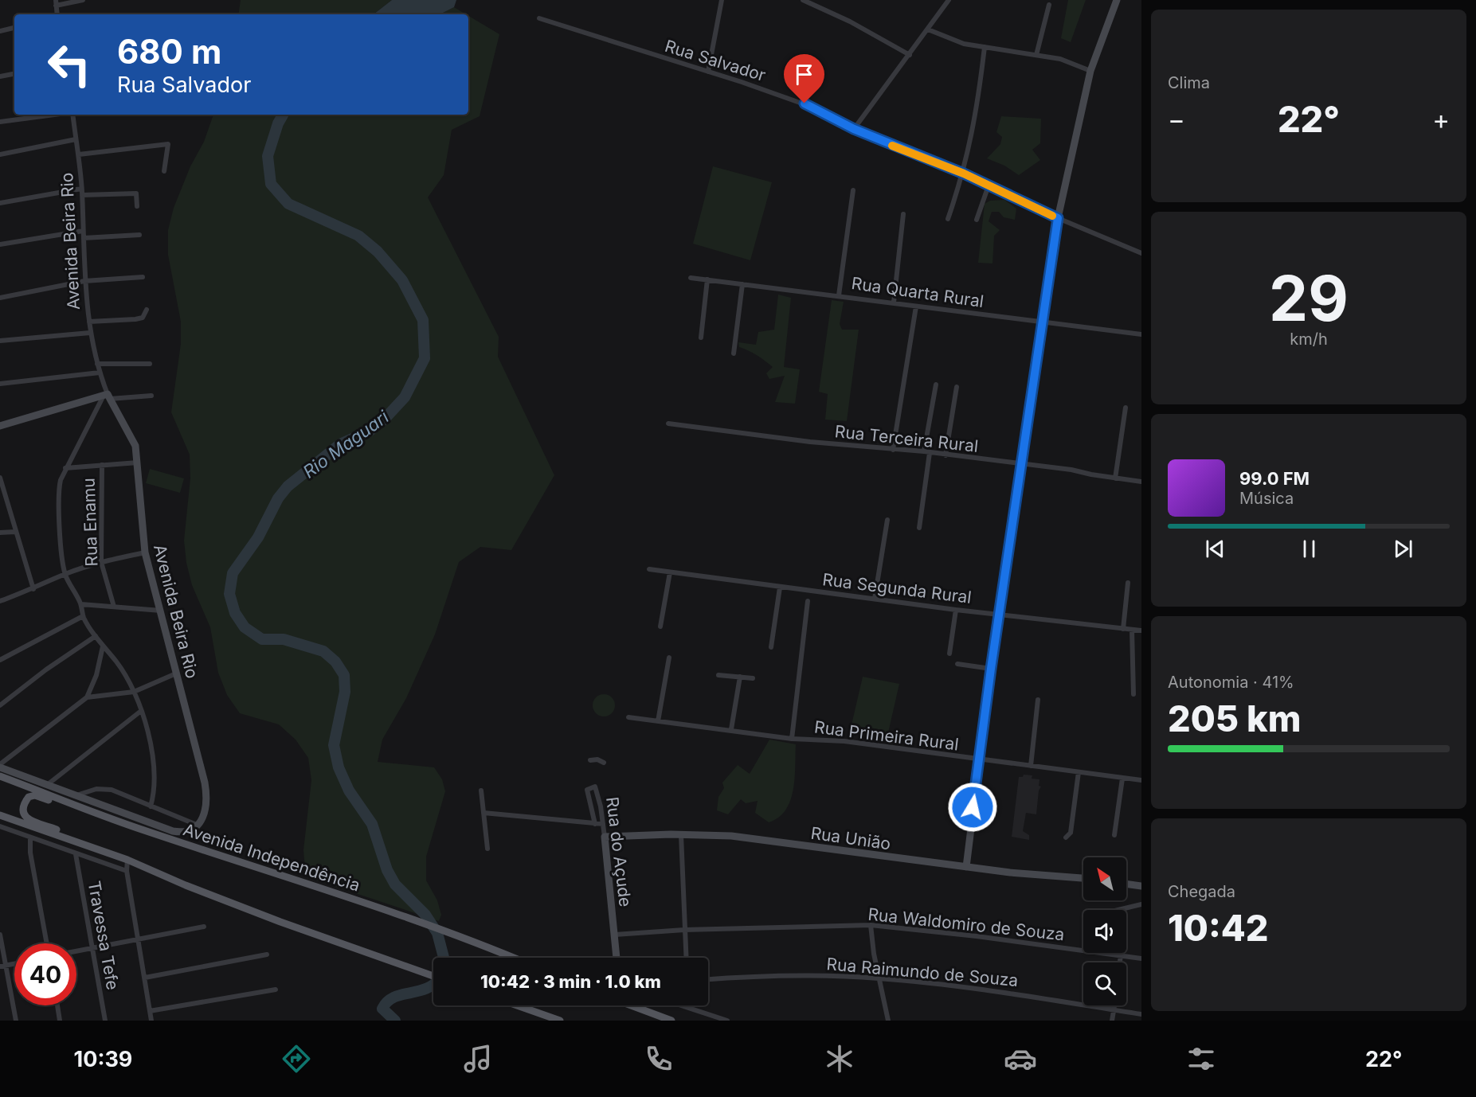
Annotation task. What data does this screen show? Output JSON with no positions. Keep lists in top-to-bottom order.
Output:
{
  "streets": {
    "main road": ["Avenida Independência"],
    "street": [
      "Rua Salvador",
      "Avenida Beira Rio",
      "Rua Quarta Rural",
      "Rua Terceira Rural",
      "Rua Enamu",
      "Rua Segunda Rural",
      "Rua Primeira Rural",
      "Rua União",
      "Rua do Açude",
      "Rua Waldomiro de Souza",
      "Travessa Tefe",
      "Rua Raimundo de Souza"
    ]
  },
  "crossings": [
    ["Rua União", "Rua do Açude"],
    ["Rua do Açude", "Rua Waldomiro de Souza"]
  ],
  "water": ["Rio Maguari"],
  "north": "top left",
  "page": {
    "tile": [
      "Clima",
      ["29", "km/h"],
      ["Autonomia · 41%", "205 km"],
      ["Chegada", "10:42"]
    ],
    "turn": ["680 m", "Rua Salvador"],
    "heat": ["−", "22°", "+"],
    "song": ["99.0 FM", "Música"],
    "limit": "40",
    "trip": "10:42 · 3 min · 1.0 km",
    "tabs": ["10:39", "22°"]
  }
}
